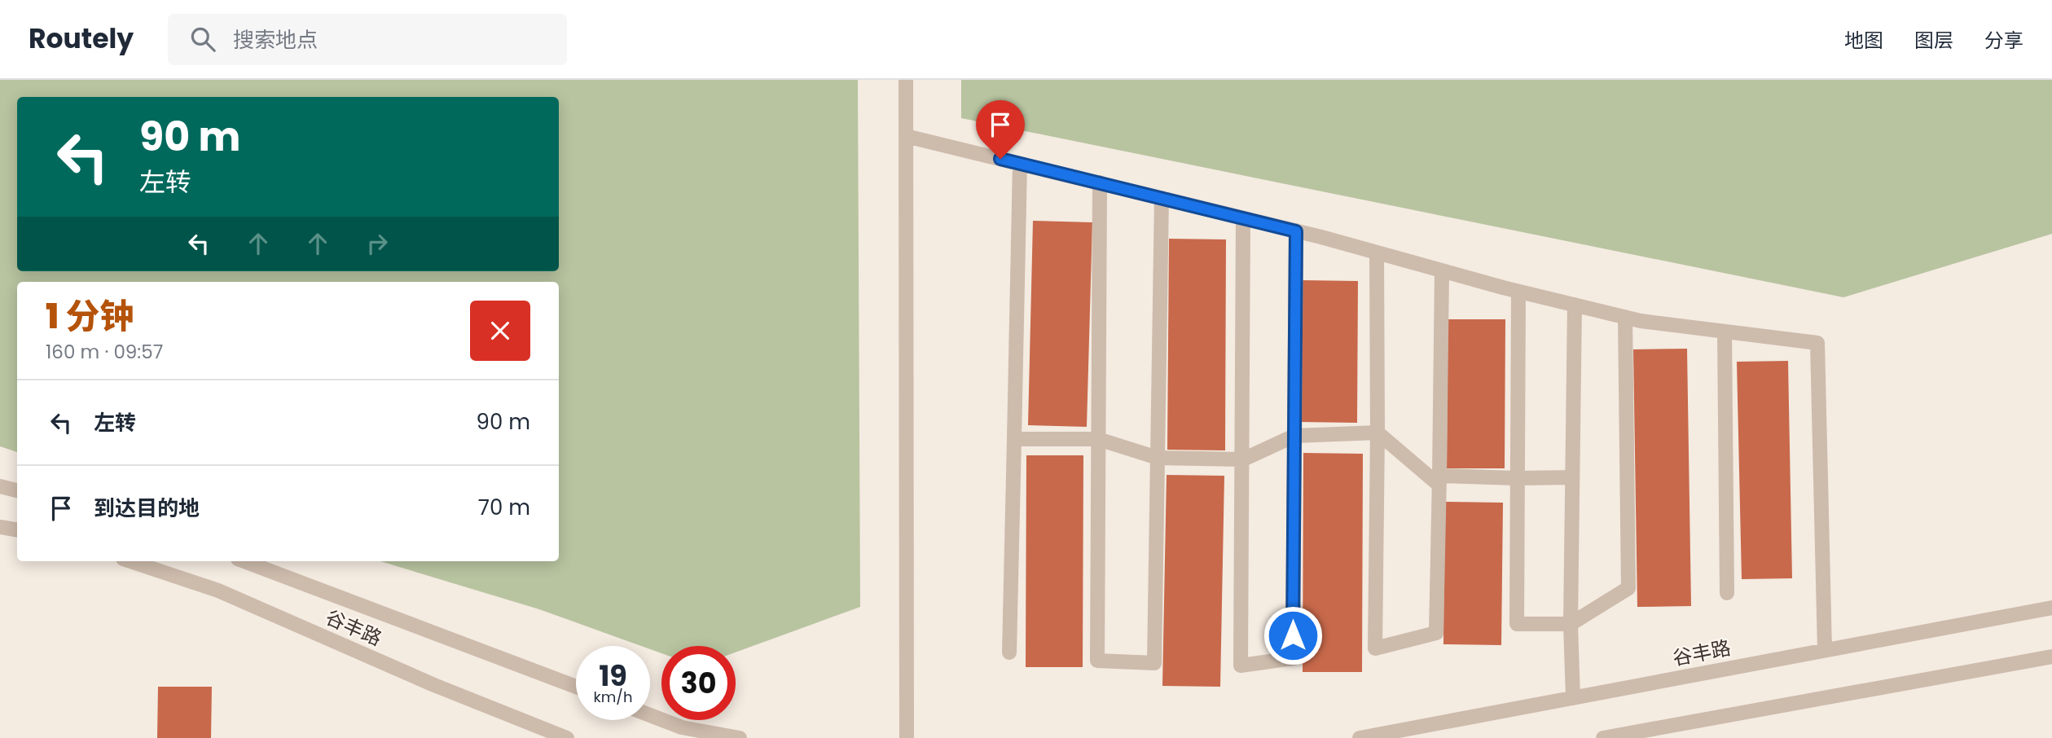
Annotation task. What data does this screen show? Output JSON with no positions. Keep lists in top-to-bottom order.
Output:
{
  "streets": {
    "street": ["谷丰路"]
  },
  "page": {
    "header": "Routely",
    "search": "搜索地点",
    "nav": ["地图", "图层", "分享"],
    "turn": ["90 m", "左转"],
    "heading": ["1 分钟", "160 m · 09:57"],
    "list": [
      {
        "name": "左转",
        "value": "90 m"
      },
      {
        "name": "到达目的地",
        "value": "70 m"
      }
    ],
    "speed": "19 km/h",
    "limit": "30"
  }
}
